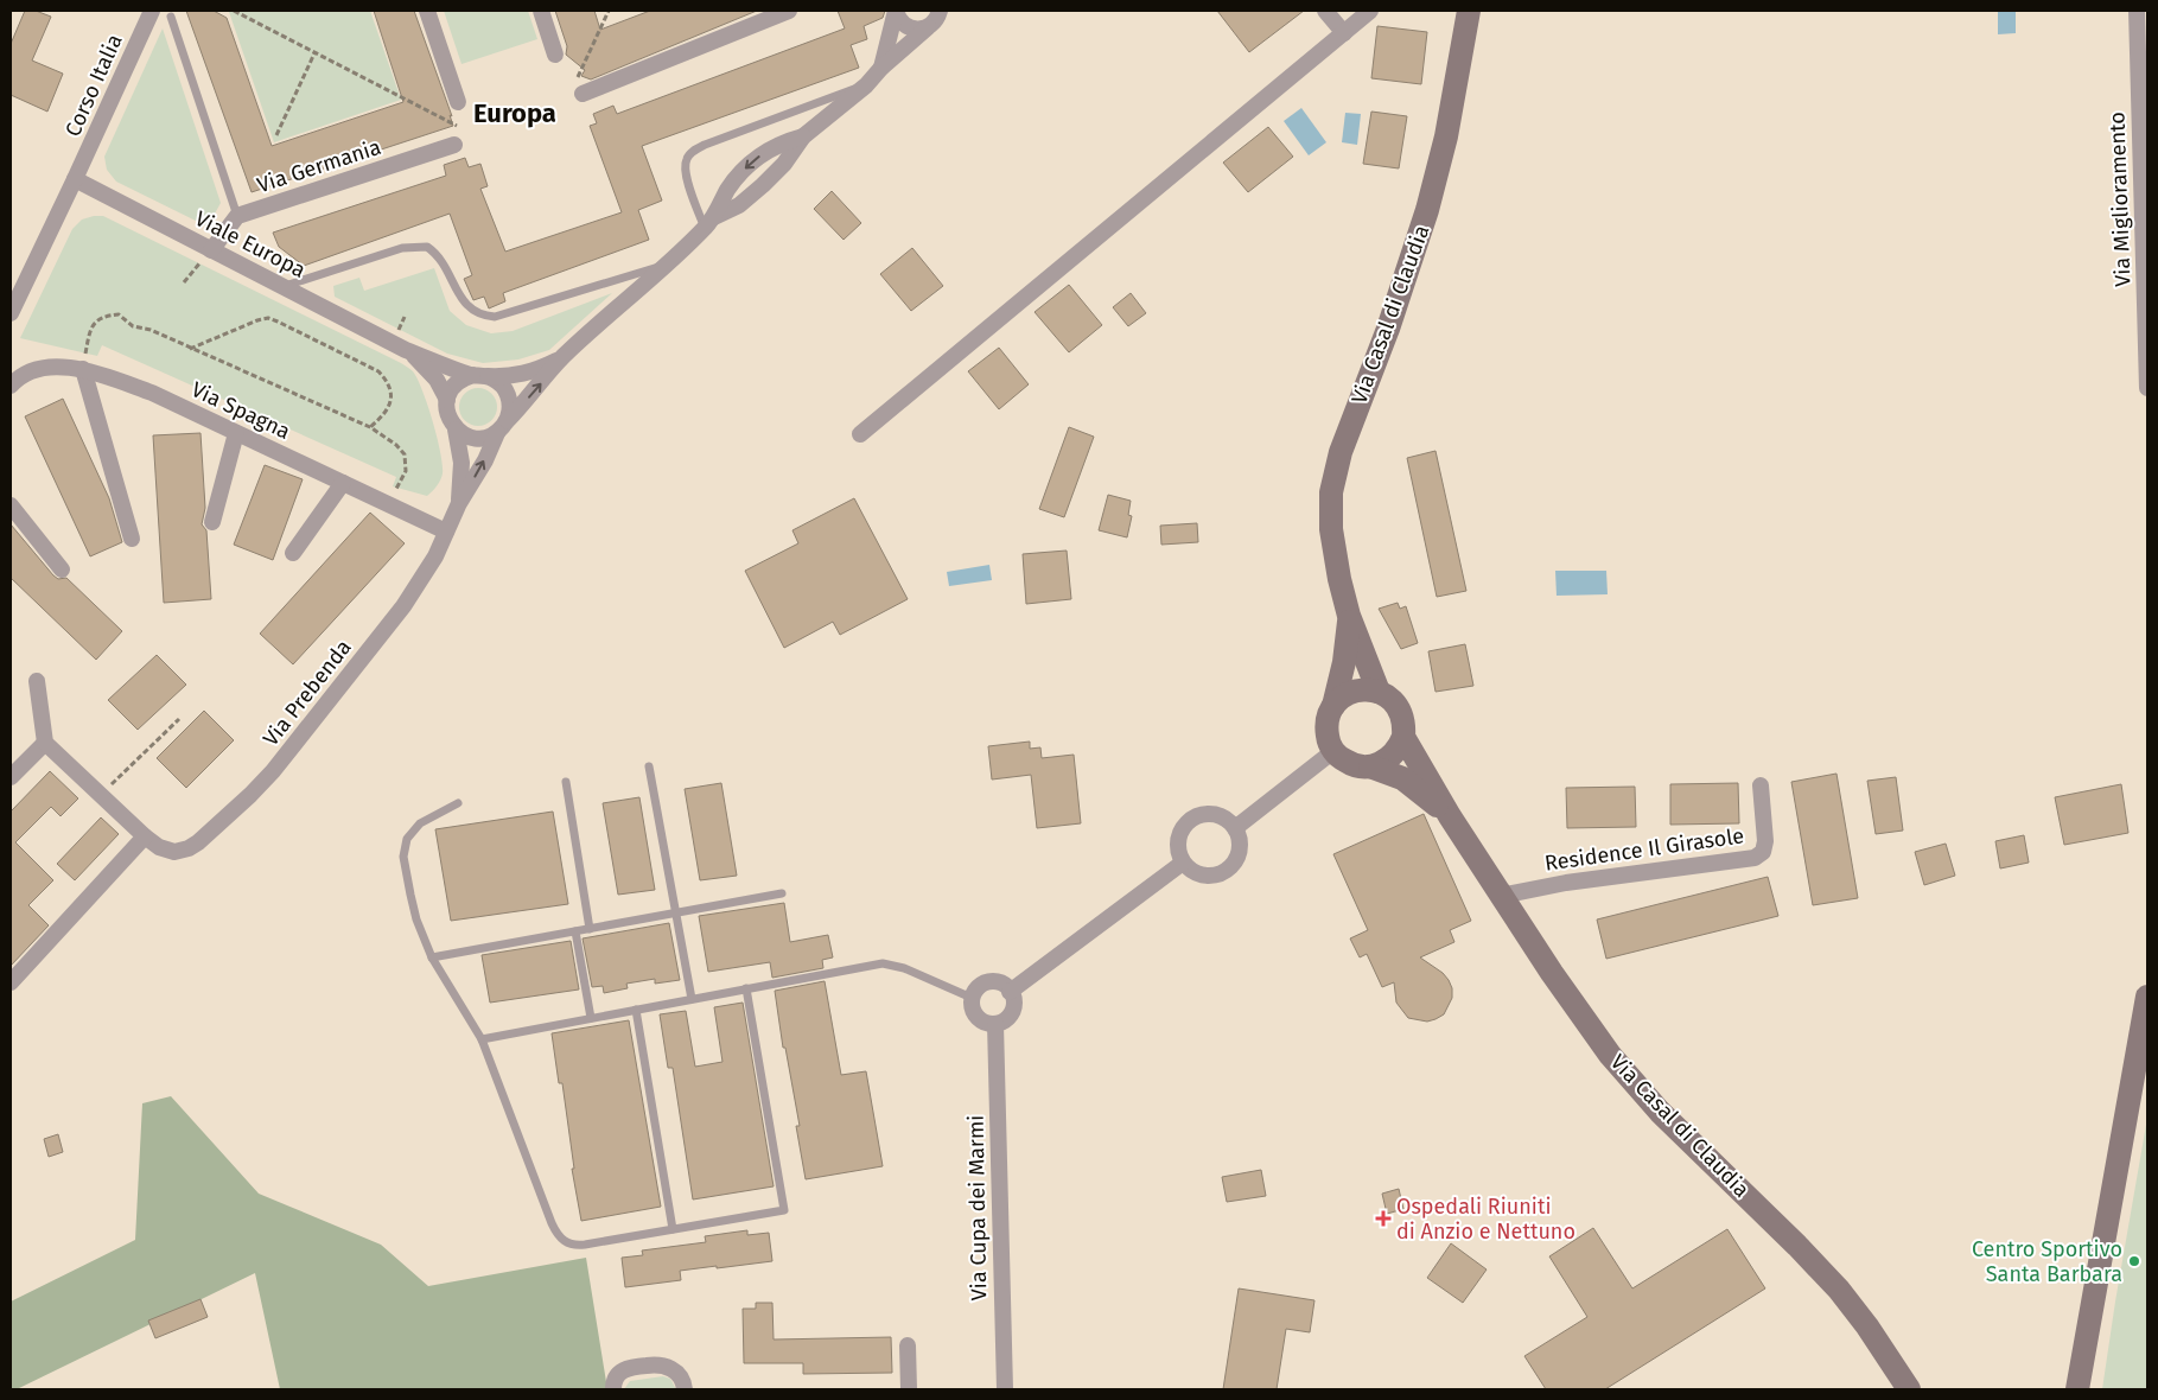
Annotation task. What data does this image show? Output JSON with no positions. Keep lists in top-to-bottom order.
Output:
{
  "streets": {
    "street": [
      "Corso Italia",
      "Via Germania",
      "Via Miglioramento",
      "Viale Europa",
      "Via Casal di Claudia",
      "Via Spagna",
      "Via Prebenda",
      "Residence Il Girasole",
      "Via Cupa dei Marmi"
    ]
  },
  "crossings": [
    ["Corso Italia", "Viale Europa"],
    ["Via Germania", "Viale Europa"],
    ["Viale Europa", "Via Prebenda"],
    ["Via Casal di Claudia", "Residence Il Girasole"],
    ["Via Spagna", "Via Prebenda"]
  ],
  "districts": ["Europa"],
  "places": {
    "health": ["Ospedali Riuniti di Anzio e Nettuno"],
    "other": ["Centro Sportivo Santa Barbara"]
  }
}
